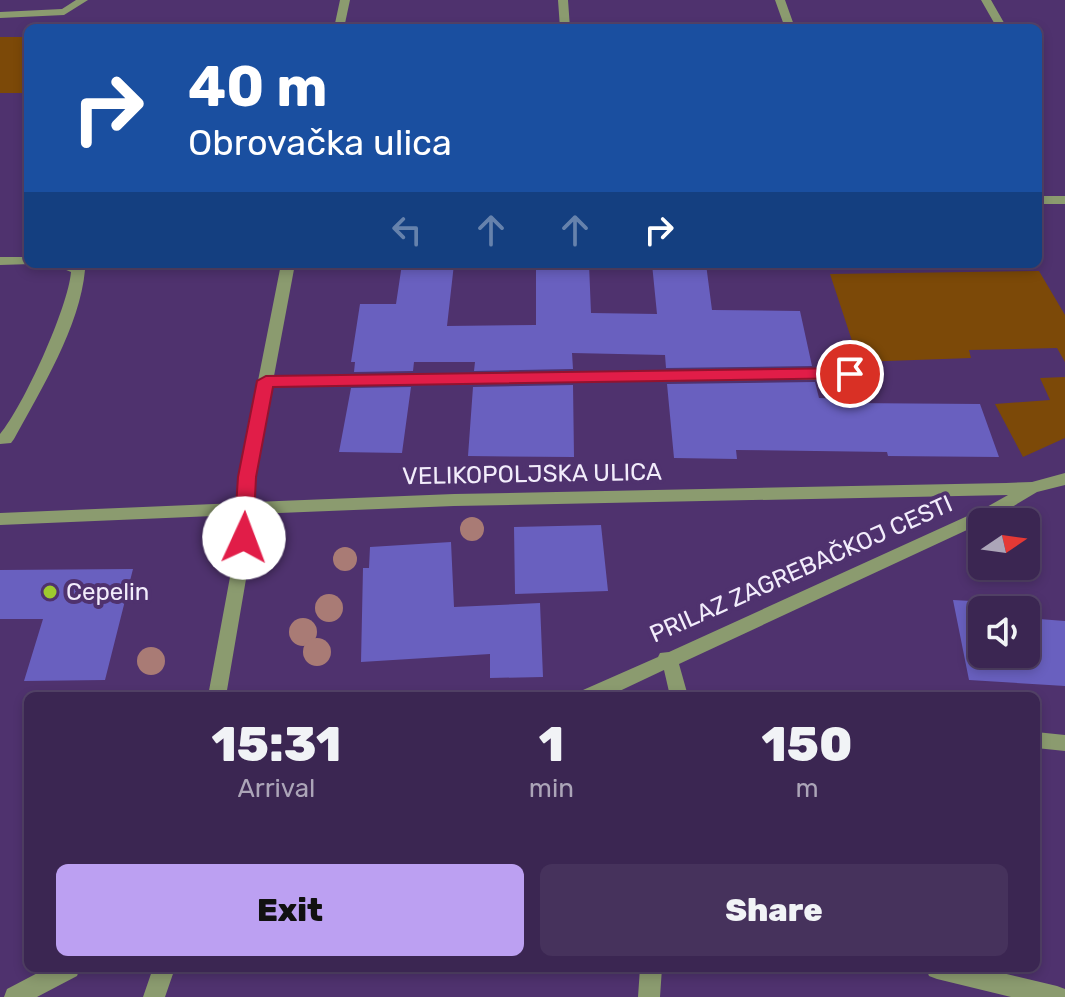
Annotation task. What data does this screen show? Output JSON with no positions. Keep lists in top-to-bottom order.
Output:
{
  "streets": {
    "street": ["VELIKOPOLJSKA ULICA", "PRILAZ ZAGREBAČKOJ CESTI"]
  },
  "crossings": [
    ["VELIKOPOLJSKA ULICA", "PRILAZ ZAGREBAČKOJ CESTI"]
  ],
  "places": ["Cepelin"],
  "north": "right",
  "page": {
    "turn": ["40 m", "Obrovačka ulica"],
    "eta": [
      "15:31",
      "Arrival",
      "1",
      "min",
      "150",
      "m"
    ],
    "buttons": ["Exit", "Share"]
  }
}
